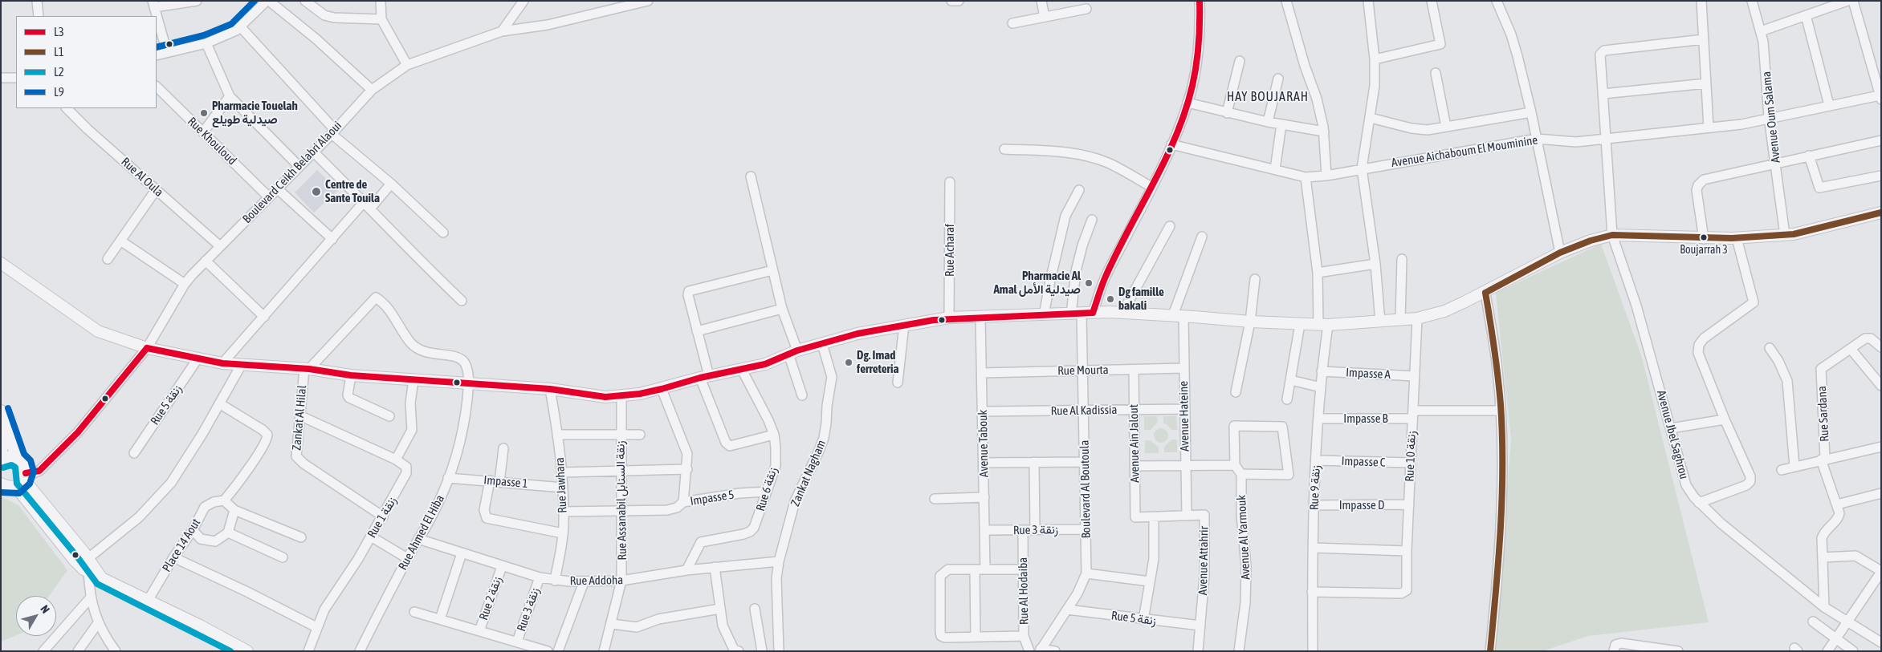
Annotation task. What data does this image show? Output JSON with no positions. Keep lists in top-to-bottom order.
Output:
{
  "streets": {
    "street": [
      "Avenue Oum Salama",
      "Rue Khouloud",
      "Avenue Aichaboum El Mouminine",
      "Boulevard Ceikh Belabri Alaoui",
      "Rue Al Oula",
      "Rue Acharaf",
      "Rue Mourta",
      "Impasse A",
      "Rue 5 زنقة",
      "Rue Al Kadissia",
      "Rue Sardana",
      "Avenue Hateine",
      "Zankat Al Hilal",
      "Impasse B",
      "Avenue Jbel Saghrou",
      "Avenue Tabouk",
      "Avenue Ain Jalout",
      "Rue 10 زنقة",
      "Impasse C",
      "Zankat Nagham",
      "Impasse 1",
      "Rue Jawhara",
      "Rue 9 زنقة",
      "Rue 6 زنقة",
      "Boulevard Al Boutoula",
      "Impasse 5",
      "Rue Assanabil زنقة السنابل",
      "Impasse D",
      "Rue 1 زنقة",
      "Rue 3 زنقة",
      "Rue Ahmed El Hiba",
      "Avenue Al Yarmouk",
      "Place 14 Aout",
      "Avenue Attahrir",
      "Rue Addoha",
      "Rue Al Hodaiba",
      "Rue 2 زنقة"
    ]
  },
  "crossings": [
    ["Avenue Oum Salama", "Avenue Aichaboum El Mouminine"],
    ["Rue Khouloud", "Boulevard Ceikh Belabri Alaoui"],
    ["Avenue Aichaboum El Mouminine", "Avenue Jbel Saghrou"],
    ["Avenue Aichaboum El Mouminine", "Rue 9 زنقة"],
    ["Boulevard Ceikh Belabri Alaoui", "Rue Al Oula"],
    ["Rue Mourta", "Avenue Hateine"],
    ["Rue Mourta", "Avenue Tabouk"],
    ["Rue Mourta", "Avenue Ain Jalout"],
    ["Rue Mourta", "Boulevard Al Boutoula"],
    ["Impasse A", "Rue 10 زنقة"],
    ["Impasse A", "Rue 9 زنقة"],
    ["Rue 5 زنقة", "Boulevard Al Boutoula"],
    ["Rue 5 زنقة", "Avenue Attahrir"],
    ["Rue Al Kadissia", "Avenue Hateine"],
    ["Rue Al Kadissia", "Avenue Tabouk"],
    ["Rue Al Kadissia", "Avenue Ain Jalout"],
    ["Rue Al Kadissia", "Boulevard Al Boutoula"],
    ["Avenue Hateine", "Avenue Attahrir"],
    ["Zankat Al Hilal", "Rue 1 زنقة"],
    ["Zankat Al Hilal", "Rue Ahmed El Hiba"],
    ["Impasse B", "Rue 10 زنقة"],
    ["Impasse B", "Rue 9 زنقة"],
    ["Avenue Tabouk", "Rue 3 زنقة"],
    ["Avenue Ain Jalout", "Avenue Attahrir"],
    ["Rue 10 زنقة", "Impasse C"],
    ["Rue 10 زنقة", "Rue 9 زنقة"],
    ["Rue 10 زنقة", "Impasse D"],
    ["Impasse C", "Rue 9 زنقة"],
    ["Zankat Nagham", "Rue Addoha"],
    ["Impasse 1", "Rue Jawhara"],
    ["Impasse 1", "Rue Ahmed El Hiba"],
    ["Rue Jawhara", "Impasse 5"],
    ["Rue Jawhara", "Rue Addoha"],
    ["Rue 9 زنقة", "Impasse D"],
    ["Rue 6 زنقة", "Impasse 5"],
    ["Rue 6 زنقة", "Rue Addoha"],
    ["Boulevard Al Boutoula", "Rue 3 زنقة"],
    ["Impasse 5", "Rue Assanabil زنقة السنابل"],
    ["Rue Assanabil زنقة السنابل", "Rue Addoha"],
    ["Rue 3 زنقة", "Rue Addoha"],
    ["Rue 3 زنقة", "Rue Al Hodaiba"],
    ["Rue Ahmed El Hiba", "Rue Addoha"],
    ["Rue Addoha", "Rue 2 زنقة"]
  ],
  "districts": ["HAY BOUJARAH"],
  "places": [
    "Pharmacie Touelah صيدلية طويلع",
    "Centre de Sante Touila",
    "Boujarrah 3",
    "Pharmacie Al Amal صيدلية الأمل",
    "Dg famille bakali",
    "Dg. Imad ferreteria"
  ],
  "lines": [
    "transit line L3",
    "transit line L9",
    "transit line L1",
    "transit line L2"
  ],
  "legend": [
    "L3",
    "L1",
    "L2",
    "L9"
  ],
  "north": "top right"
}
